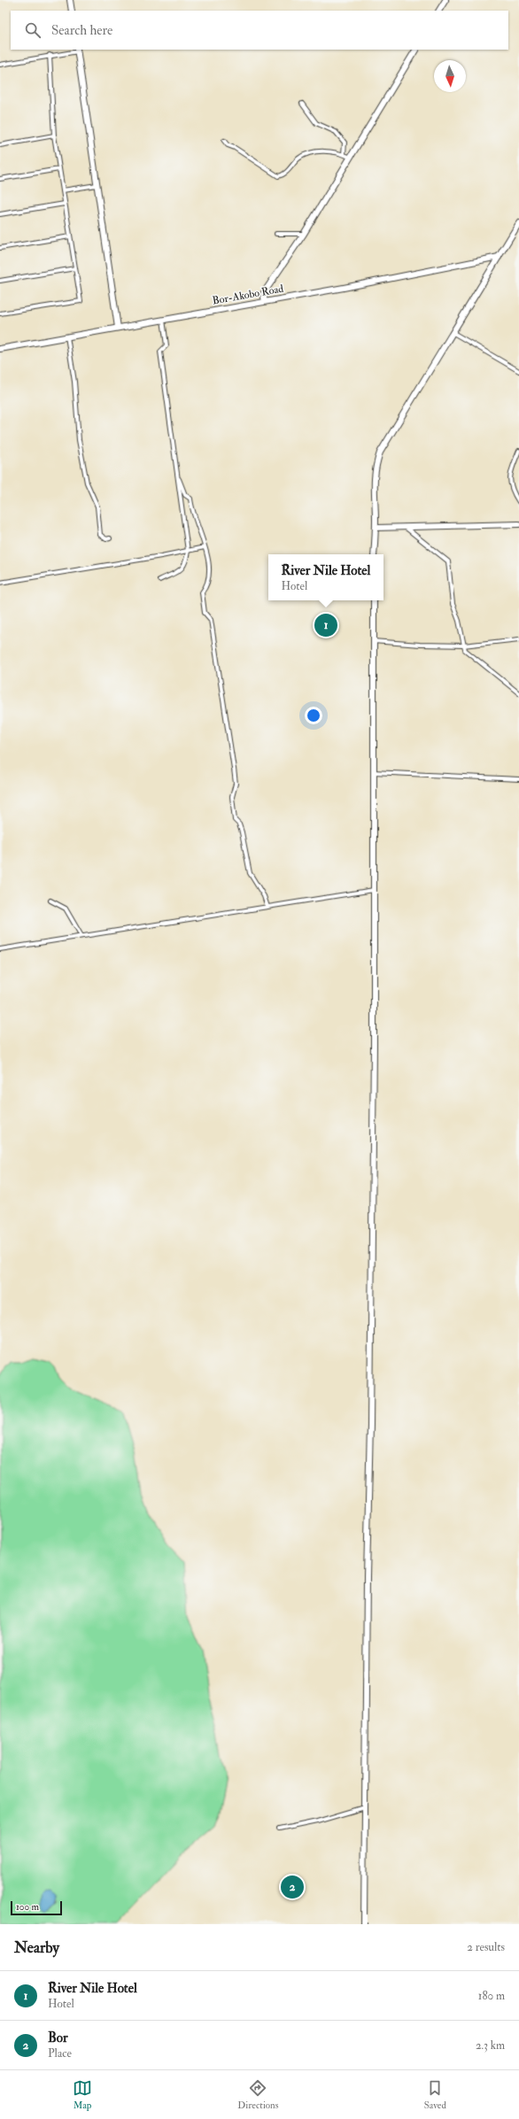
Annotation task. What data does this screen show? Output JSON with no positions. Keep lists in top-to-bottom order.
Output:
{
  "streets": {
    "street": ["Bor-Akobo Road"]
  },
  "scale_bar": "100 m",
  "north": "bottom",
  "page": {
    "search": "Search here",
    "popup": ["River Nile Hotel", "Hotel"],
    "pins": ["1", "2"],
    "scale": "100 m",
    "heading": ["Nearby", "2 results"],
    "list": [
      {
        "mark": "1",
        "name": "River Nile Hotel",
        "note": "Hotel",
        "value": "180 m"
      },
      {
        "mark": "2",
        "name": "Bor",
        "note": "Place",
        "value": "2.3 km"
      }
    ],
    "nav": ["Map", "Directions", "Saved"]
  }
}
